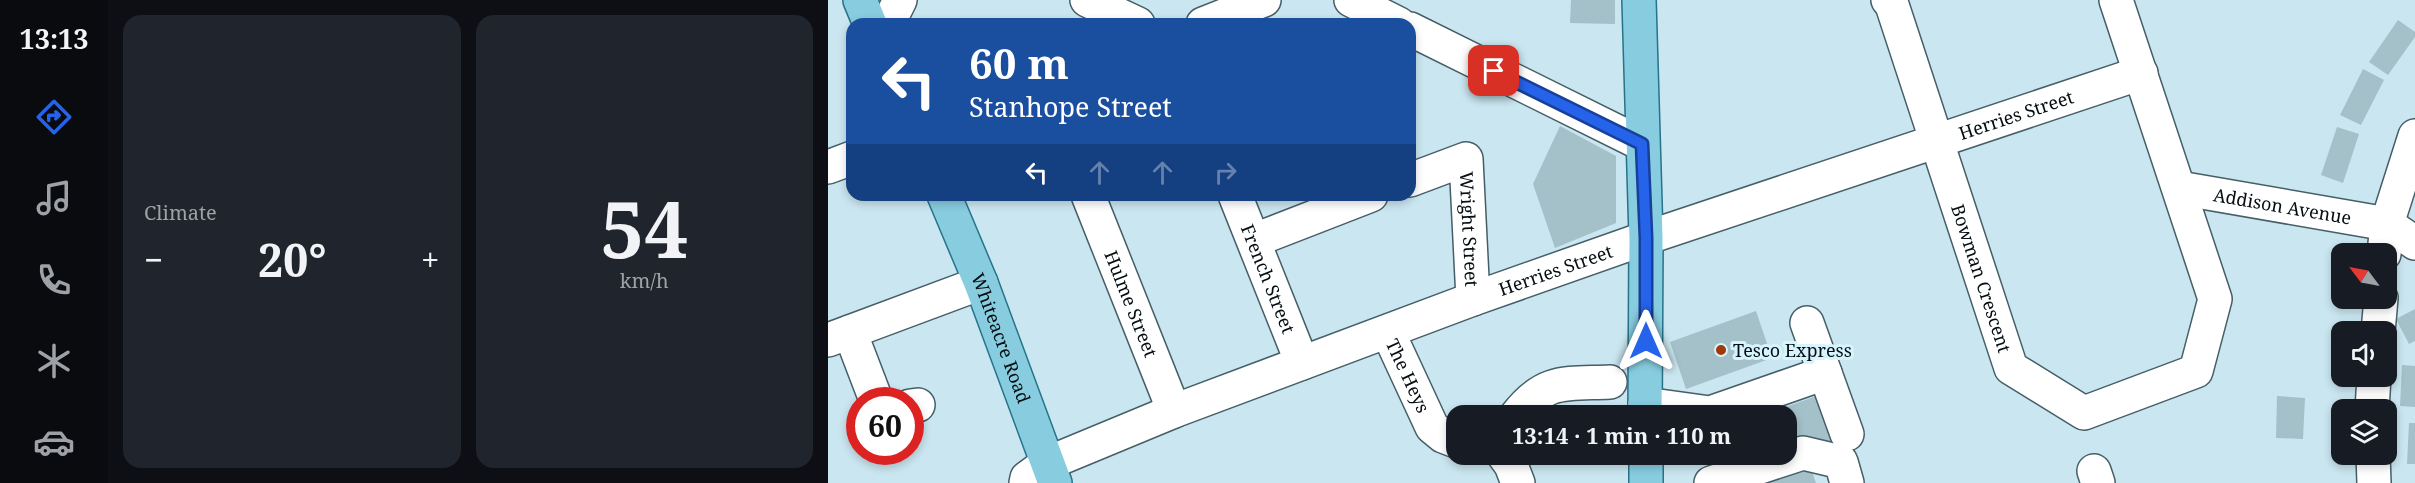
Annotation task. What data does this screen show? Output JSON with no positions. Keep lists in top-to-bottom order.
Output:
{
  "streets": {
    "main road": ["Whiteacre Road"],
    "street": [
      "Herries Street",
      "Addison Avenue",
      "Wright Street",
      "French Street",
      "Bowman Crescent",
      "Hulme Street",
      "The Heys"
    ]
  },
  "crossings": [
    ["Herries Street", "Wright Street"],
    ["Herries Street", "French Street"],
    ["Herries Street", "Bowman Crescent"],
    ["Herries Street", "Hulme Street"],
    ["Herries Street", "Whiteacre Road"],
    ["Herries Street", "The Heys"],
    ["Addison Avenue", "Bowman Crescent"]
  ],
  "places": ["Tesco Express"],
  "north": "top left",
  "page": {
    "tabs": "13:13",
    "tile": [
      "Climate",
      ["54", "km/h"]
    ],
    "turn": ["60 m", "Stanhope Street"],
    "heat": ["−", "20°", "+"],
    "limit": "60",
    "trip": "13:14 · 1 min · 110 m"
  }
}
